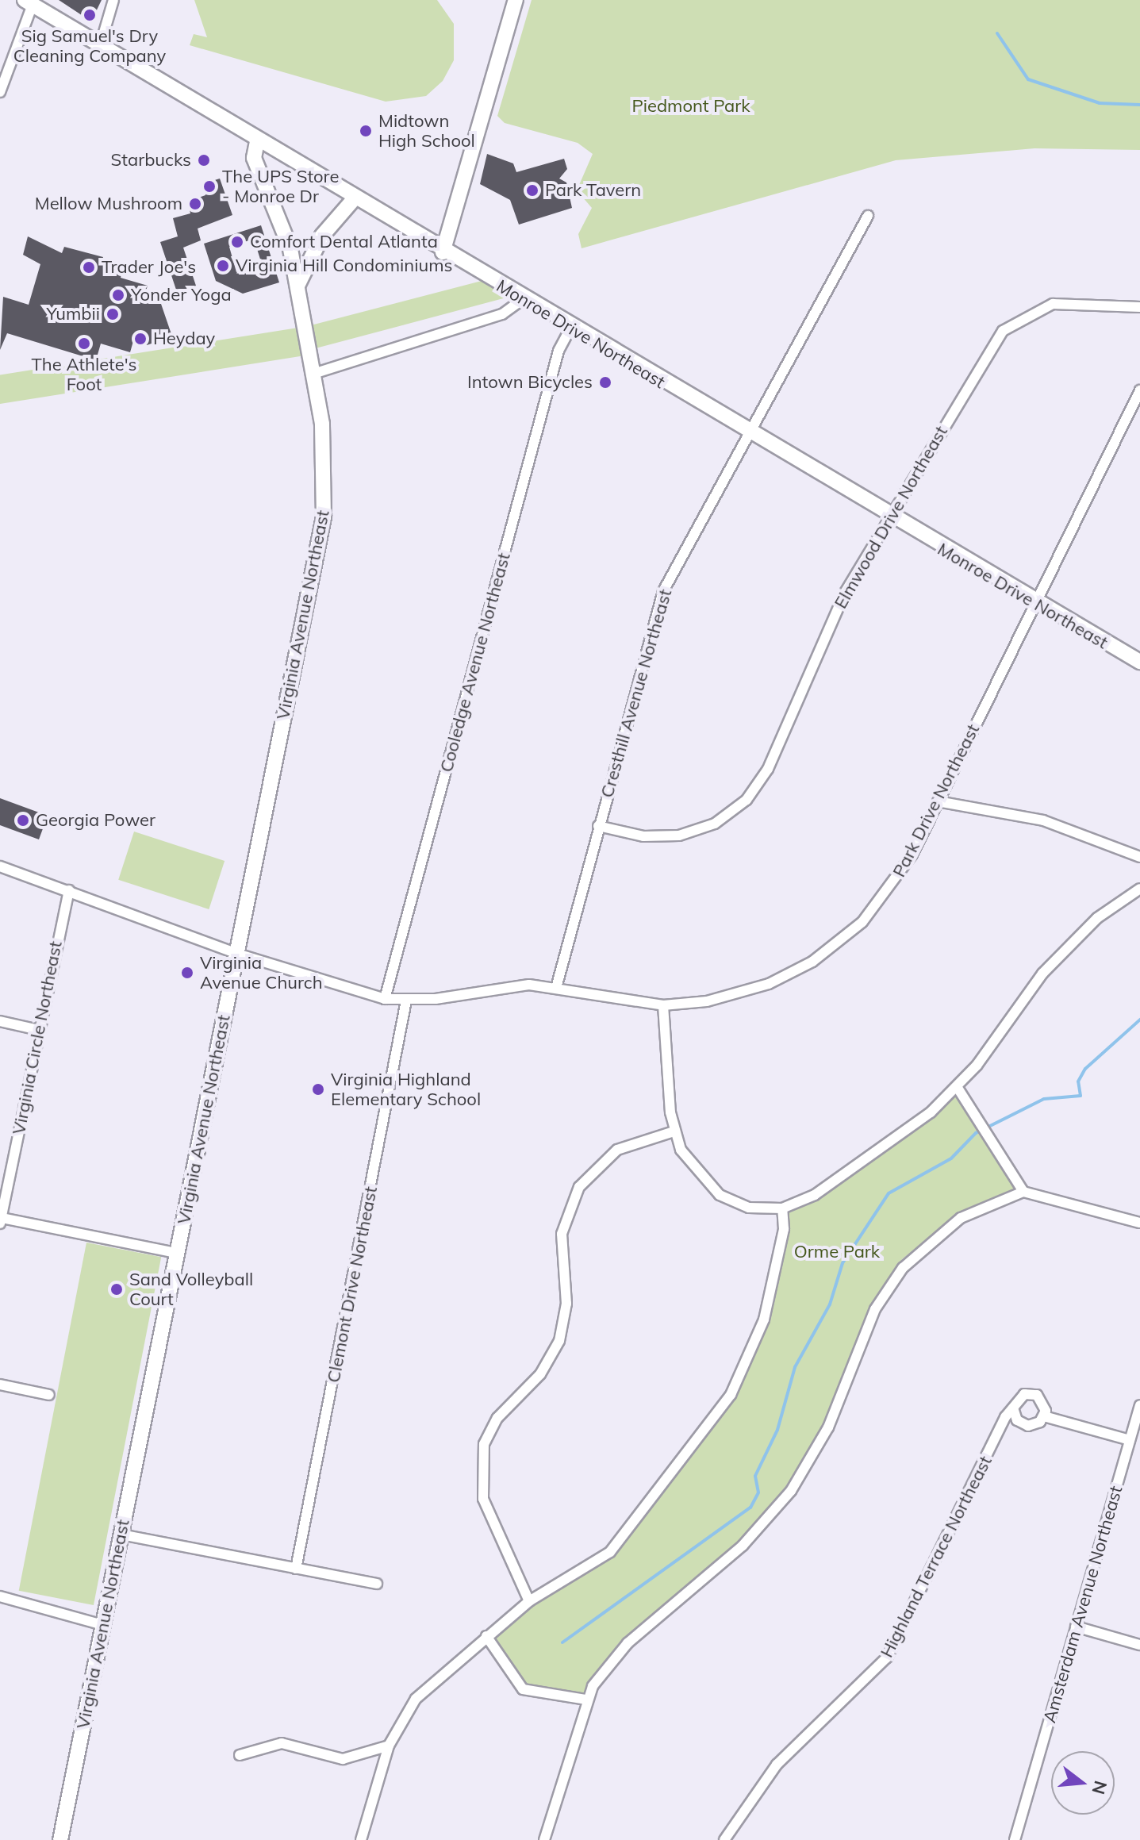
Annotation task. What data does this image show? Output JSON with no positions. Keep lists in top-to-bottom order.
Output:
{
  "streets": {
    "street": [
      "Monroe Drive Northeast",
      "Elmwood Drive Northeast",
      "Virginia Avenue Northeast",
      "Cooledge Avenue Northeast",
      "Cresthill Avenue Northeast",
      "Park Drive Northeast",
      "Virginia Circle Northeast",
      "Clemont Drive Northeast",
      "Highland Terrace Northeast",
      "Amsterdam Avenue Northeast"
    ]
  },
  "crossings": [
    ["Monroe Drive Northeast", "Elmwood Drive Northeast"],
    ["Monroe Drive Northeast", "Virginia Avenue Northeast"],
    ["Monroe Drive Northeast", "Cooledge Avenue Northeast"],
    ["Monroe Drive Northeast", "Cresthill Avenue Northeast"],
    ["Monroe Drive Northeast", "Park Drive Northeast"],
    ["Elmwood Drive Northeast", "Cresthill Avenue Northeast"],
    ["Virginia Avenue Northeast", "Park Drive Northeast"],
    ["Cooledge Avenue Northeast", "Park Drive Northeast"],
    ["Cresthill Avenue Northeast", "Park Drive Northeast"],
    ["Park Drive Northeast", "Virginia Circle Northeast"],
    ["Park Drive Northeast", "Clemont Drive Northeast"]
  ],
  "parks": ["Piedmont Park", "Orme Park"],
  "places": [
    "Sig Samuel's Dry Cleaning Company",
    "Midtown High School",
    "Starbucks",
    "The UPS Store - Monroe Dr",
    "Park Tavern",
    "Mellow Mushroom",
    "Comfort Dental Atlanta",
    "Virginia Hill Condominiums",
    "Trader Joe's",
    "Yonder Yoga",
    "Yumbii",
    "Heyday",
    "The Athlete's Foot",
    "Intown Bicycles",
    "Georgia Power",
    "Virginia Avenue Church",
    "Virginia Highland Elementary School",
    "Sand Volleyball Court"
  ],
  "north": "right"
}
